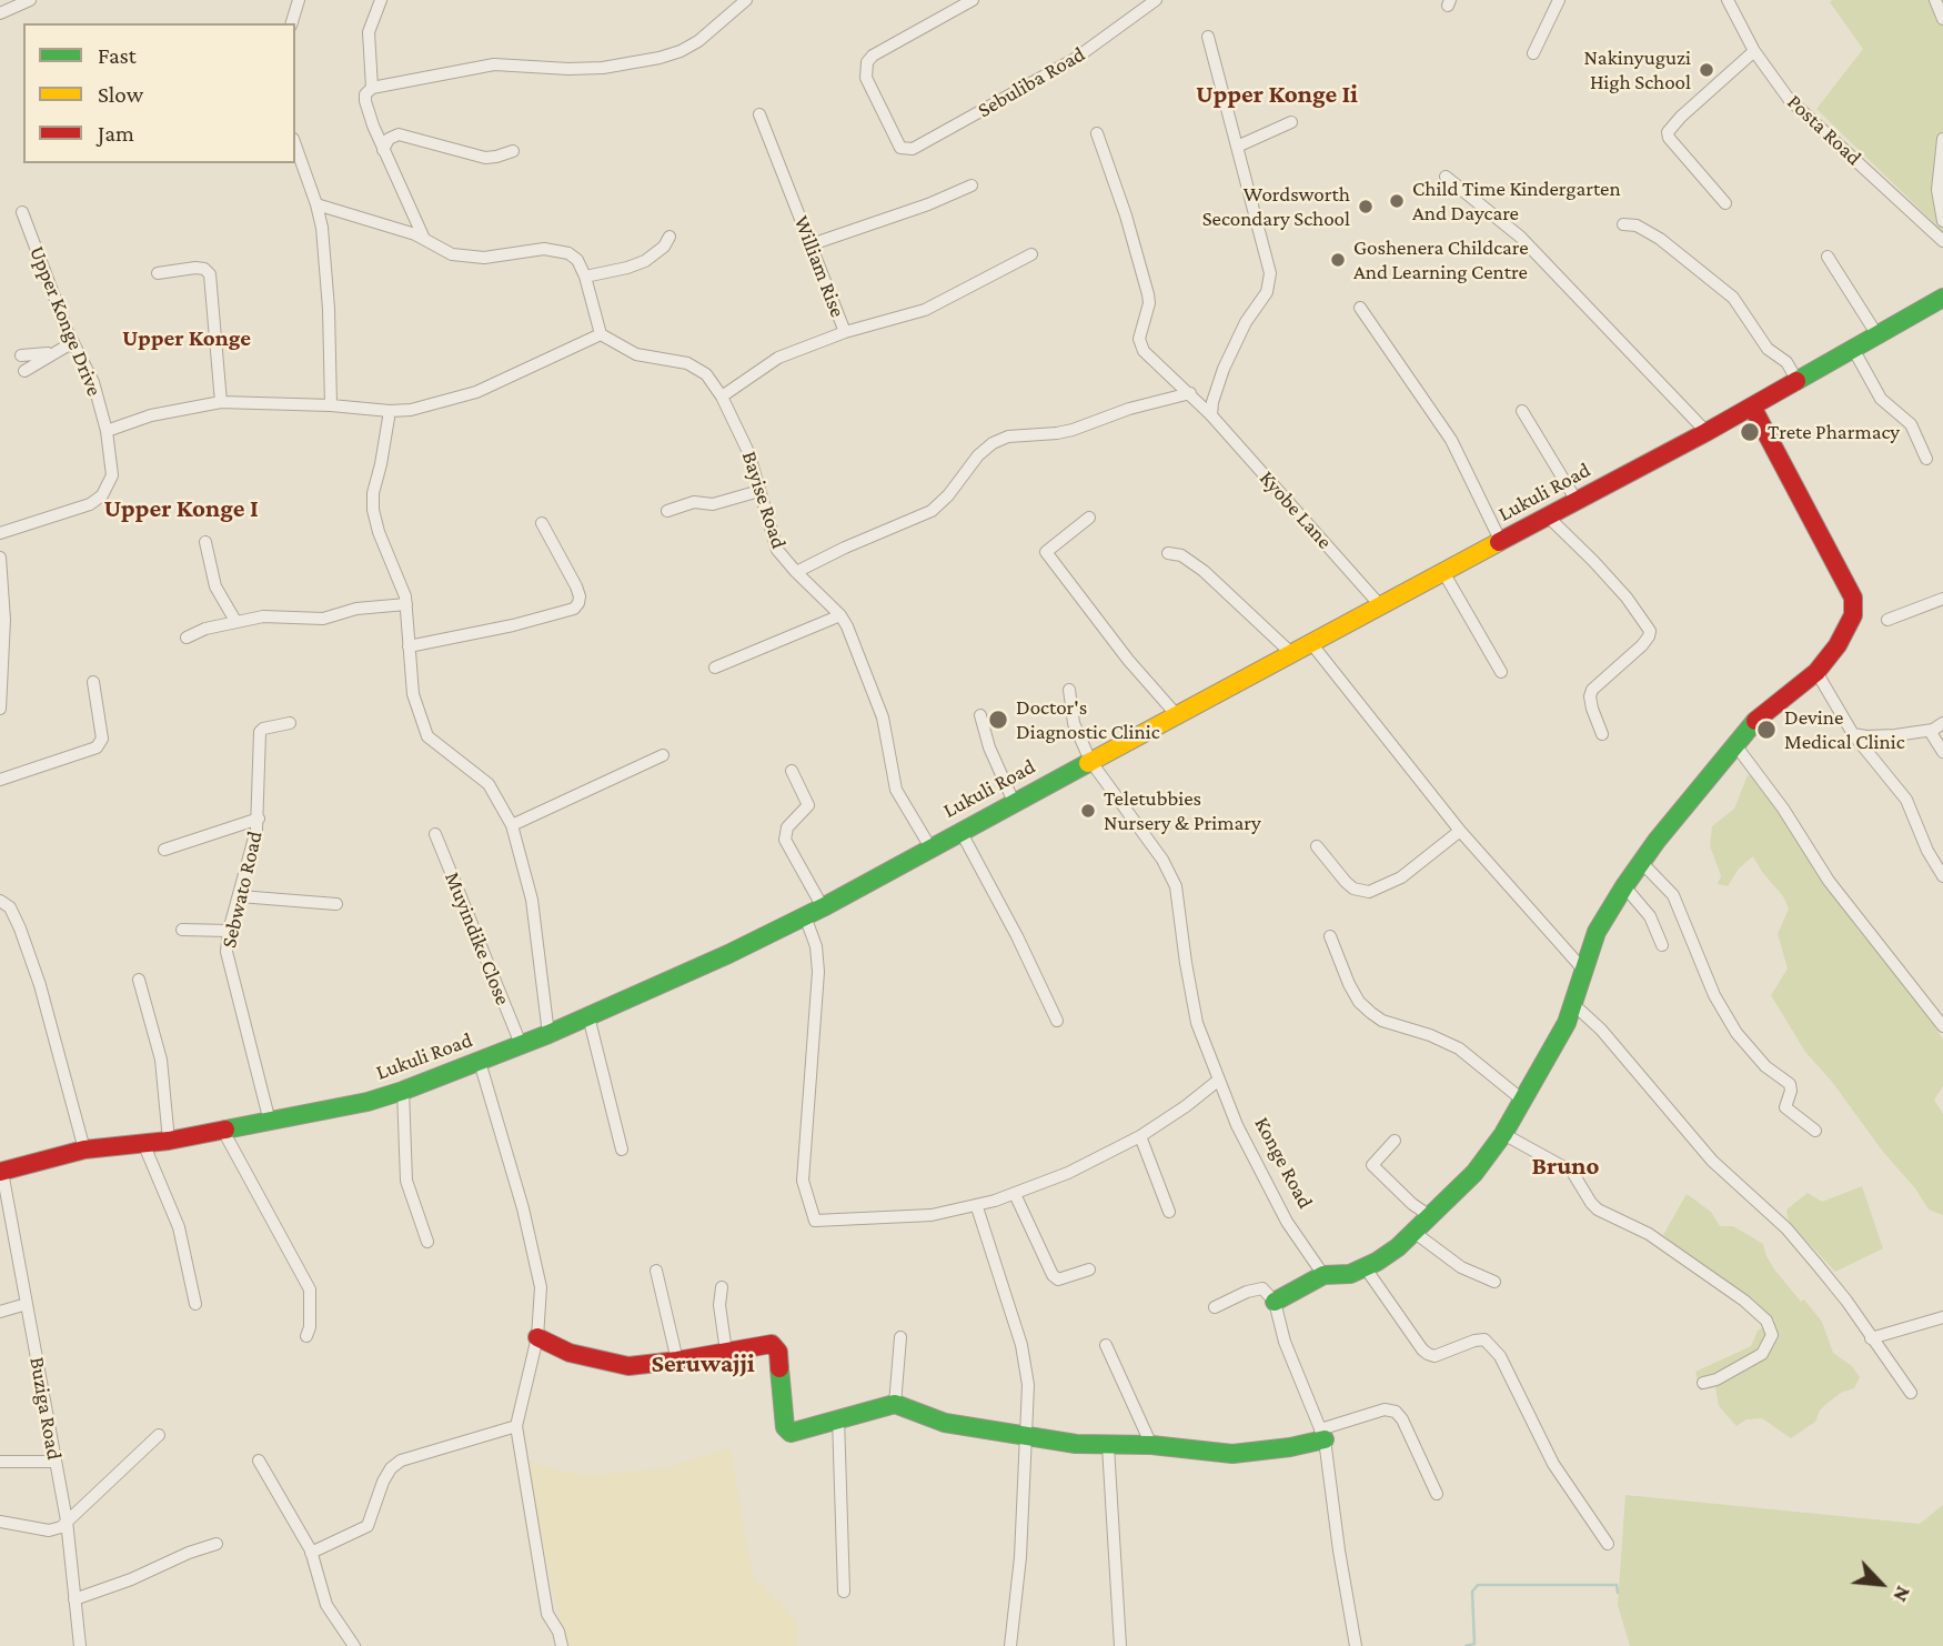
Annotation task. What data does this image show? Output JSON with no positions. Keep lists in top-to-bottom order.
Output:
{
  "streets": {
    "street": [
      "Sebuliba Road",
      "Posta Road",
      "William Rise",
      "Upper Konge Drive",
      "Lukuli Road",
      "Bayise Road",
      "Kyobe Lane",
      "Sebwato Road",
      "Muyindike Close",
      "Konge Road",
      "Buziga Road"
    ]
  },
  "crossings": [
    ["William Rise", "Bayise Road"],
    ["Lukuli Road", "Bayise Road"],
    ["Lukuli Road", "Kyobe Lane"],
    ["Lukuli Road", "Sebwato Road"],
    ["Lukuli Road", "Muyindike Close"],
    ["Lukuli Road", "Konge Road"],
    ["Lukuli Road", "Buziga Road"]
  ],
  "districts": [
    "Upper Konge Ii",
    "Upper Konge",
    "Upper Konge I",
    "Bruno",
    "Seruwajji"
  ],
  "places": [
    "Nakinyuguzi High School",
    "Child Time Kindergarten And Daycare",
    "Wordsworth Secondary School",
    "Goshenera Childcare And Learning Centre",
    "Trete Pharmacy",
    "Doctor's Diagnostic Clinic",
    "Devine Medical Clinic",
    "Teletubbies Nursery & Primary"
  ],
  "legend": ["Fast", "Slow", "Jam"],
  "north": "bottom right"
}
